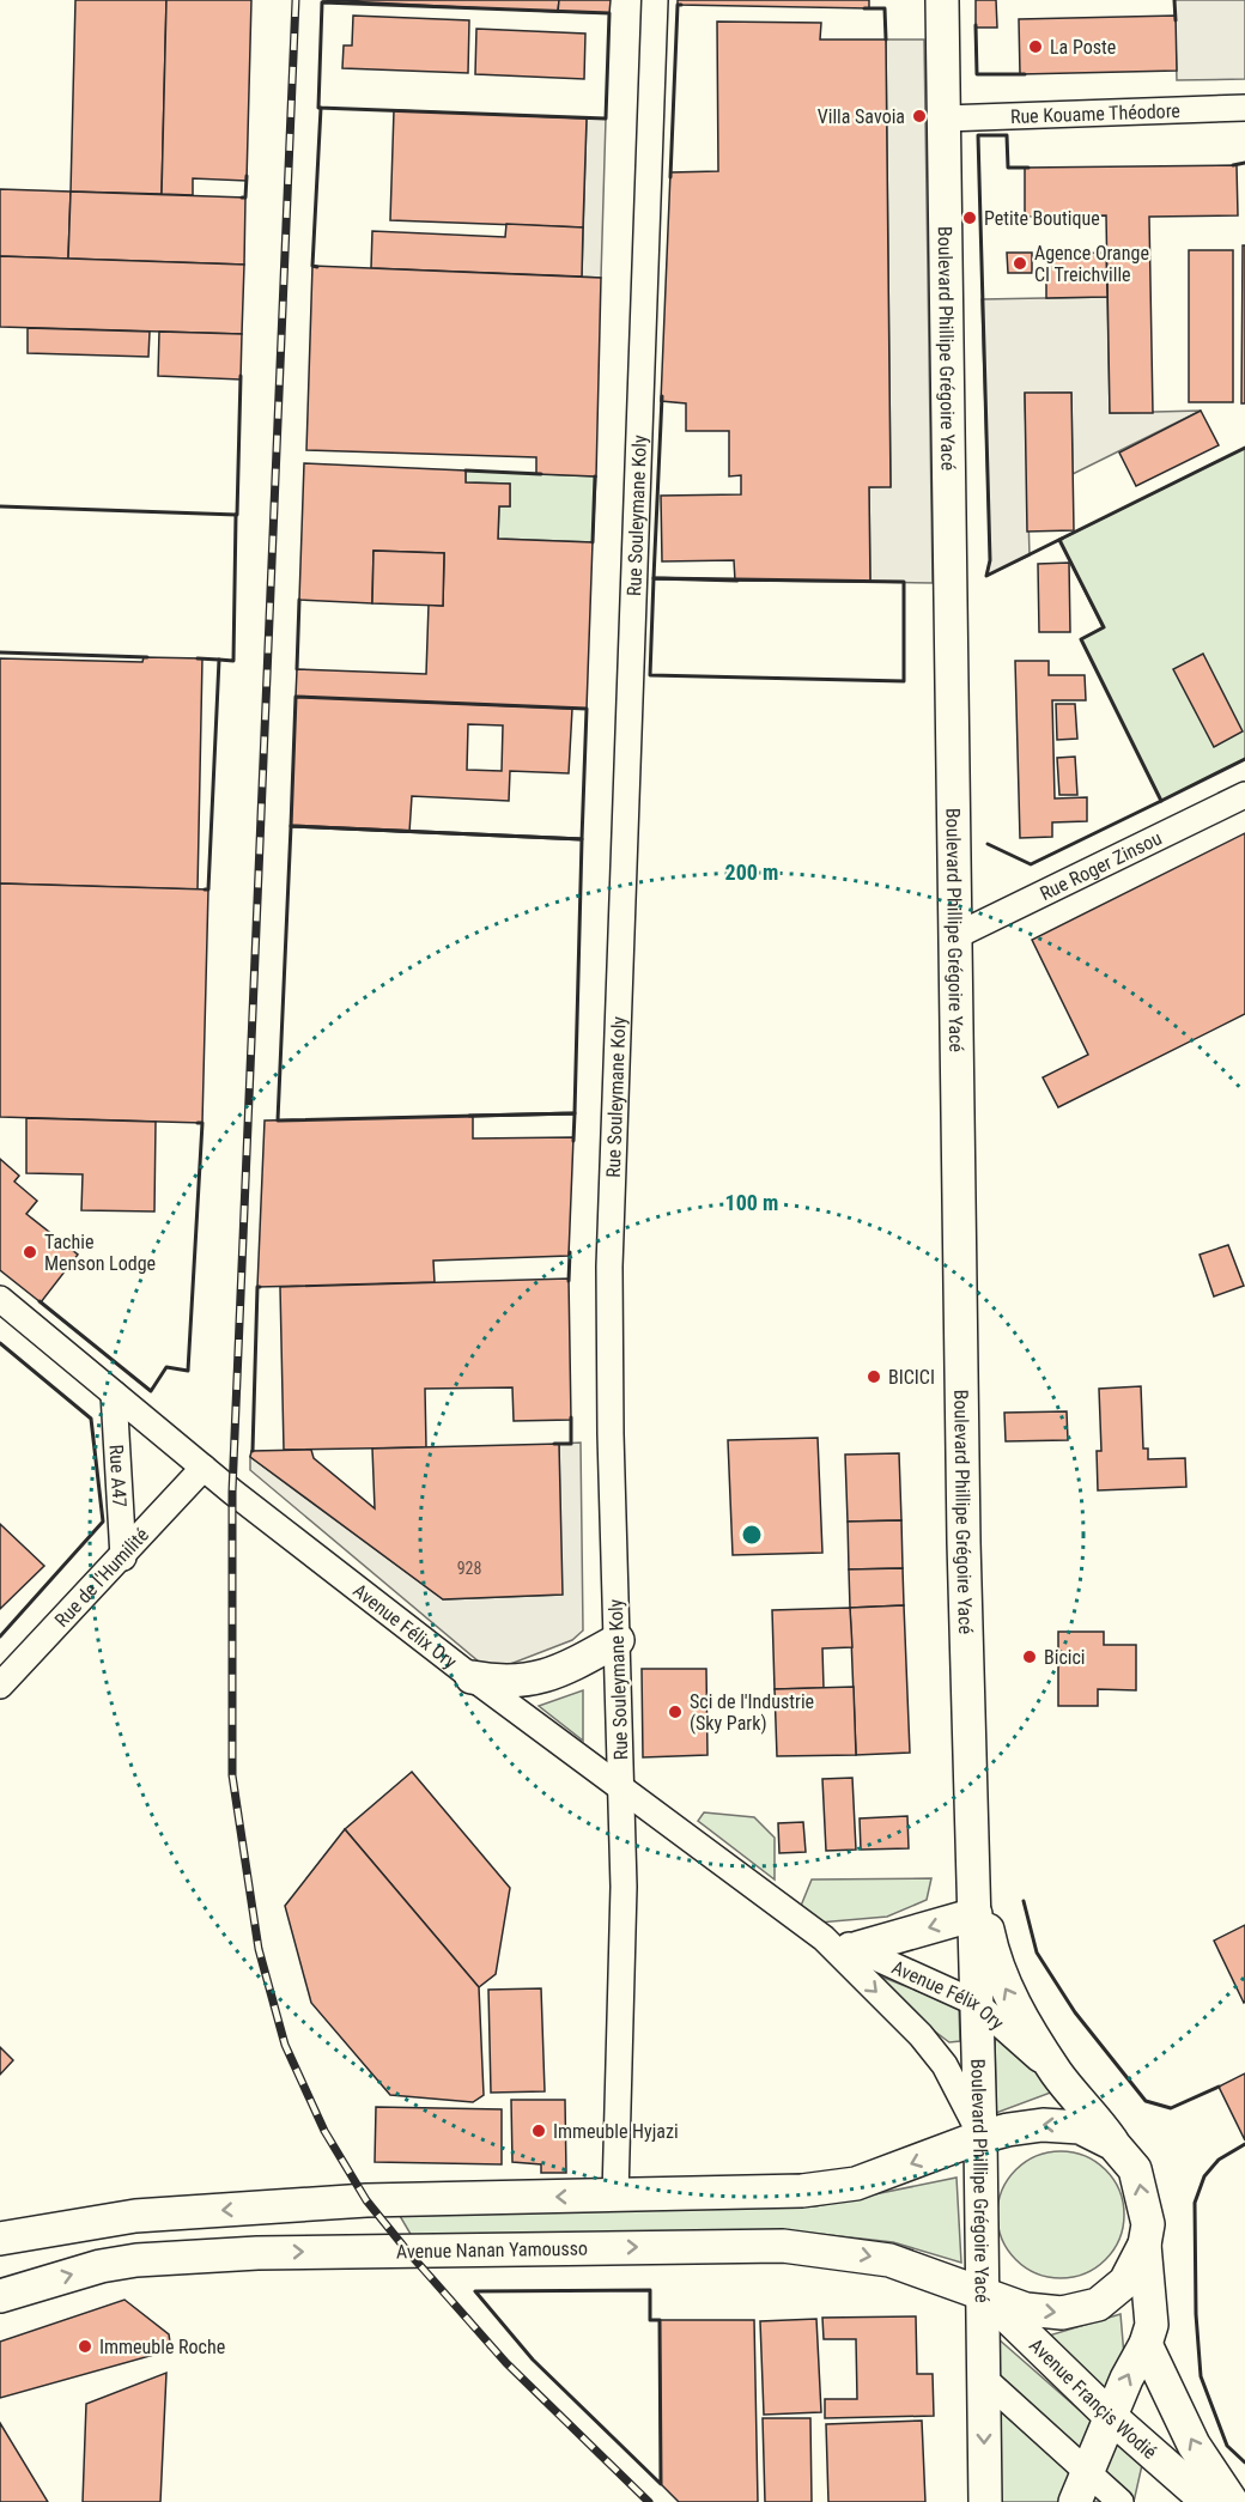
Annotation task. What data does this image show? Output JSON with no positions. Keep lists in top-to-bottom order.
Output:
{
  "streets": {
    "main road": ["Boulevard Phillipe Grégoire Yacé", "Avenue Nanan Yamousso", "Avenue Françis Wodié"],
    "street": [
      "Rue Kouame Théodore",
      "Rue Souleymane Koly",
      "Rue Roger Zinsou",
      "Rue A47",
      "Rue de l'Humilité",
      "Avenue Félix Ory"
    ]
  },
  "crossings": [
    ["Rue Kouame Théodore", "Boulevard Phillipe Grégoire Yacé"],
    ["Boulevard Phillipe Grégoire Yacé", "Rue Roger Zinsou"],
    ["Boulevard Phillipe Grégoire Yacé", "Avenue Félix Ory"],
    ["Boulevard Phillipe Grégoire Yacé", "Avenue Nanan Yamousso"],
    ["Boulevard Phillipe Grégoire Yacé", "Avenue Françis Wodié"],
    ["Rue Souleymane Koly", "Avenue Félix Ory"],
    ["Rue A47", "Rue de l'Humilité"],
    ["Rue A47", "Avenue Félix Ory"],
    ["Rue de l'Humilité", "Avenue Félix Ory"],
    ["Avenue Félix Ory", "Avenue Nanan Yamousso"],
    ["Avenue Félix Ory", "Avenue Françis Wodié"],
    ["Avenue Nanan Yamousso", "Avenue Françis Wodié"]
  ],
  "places": [
    "La Poste",
    "Villa Savoia",
    "Petite Boutique",
    "Agence Orange CI Treichville",
    "Tachie Menson Lodge",
    "BICICI",
    "Bicici",
    "Sci de l'Industrie (Sky Park)",
    "Immeuble Hyjazi",
    "Immeuble Roche"
  ],
  "house_numbers": ["928"],
  "rings": ["200 m", "100 m"]
}
